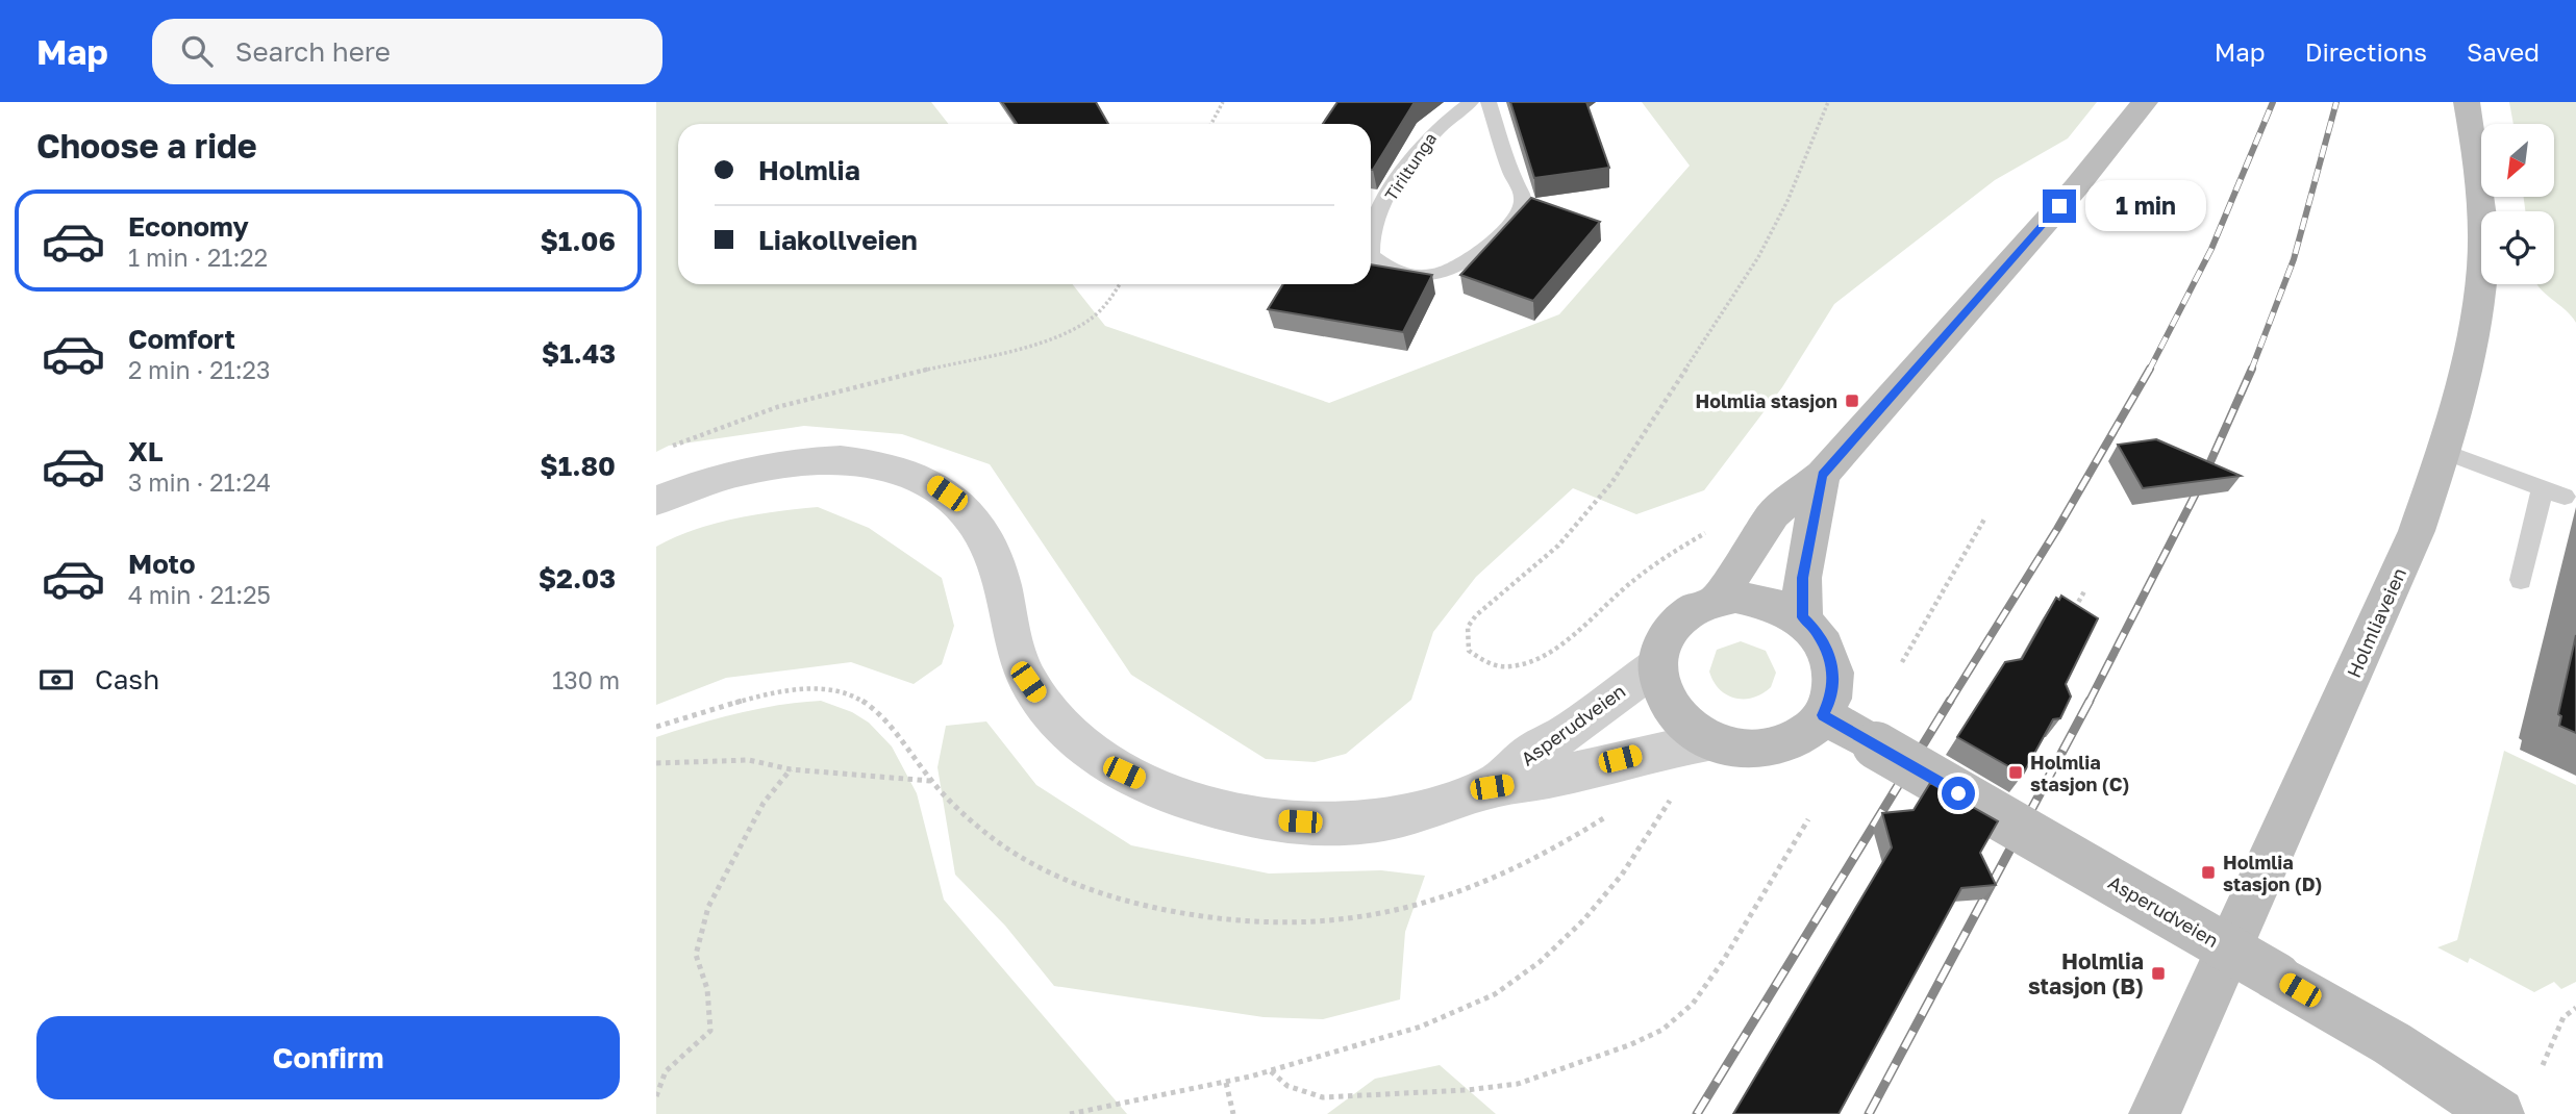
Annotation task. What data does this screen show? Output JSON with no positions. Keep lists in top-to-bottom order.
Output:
{
  "streets": {
    "street": ["Holmliaveien", "Asperudveien"],
    "lane": ["Tiriltunga"]
  },
  "places": {
    "transit": [
      "Holmlia stasjon",
      "Holmlia stasjon (C)",
      "Holmlia stasjon (D)",
      "Holmlia stasjon (B)"
    ]
  },
  "north": "bottom left",
  "page": {
    "header": "Map",
    "search": "Search here",
    "nav": ["Map", "Directions", "Saved"],
    "heading": "Choose a ride",
    "banner": ["Holmlia", "Liakollveien"],
    "bubble": "1 min",
    "list": [
      {
        "name": "Economy",
        "note": "1 min · 21:22",
        "value": "$1.06"
      },
      {
        "name": "Comfort",
        "note": "2 min · 21:23",
        "value": "$1.43"
      },
      {
        "name": "XL",
        "note": "3 min · 21:24",
        "value": "$1.80"
      },
      {
        "name": "Moto",
        "note": "4 min · 21:25",
        "value": "$2.03"
      }
    ],
    "pay": ["Cash", "130 m"],
    "buttons": "Confirm"
  }
}
